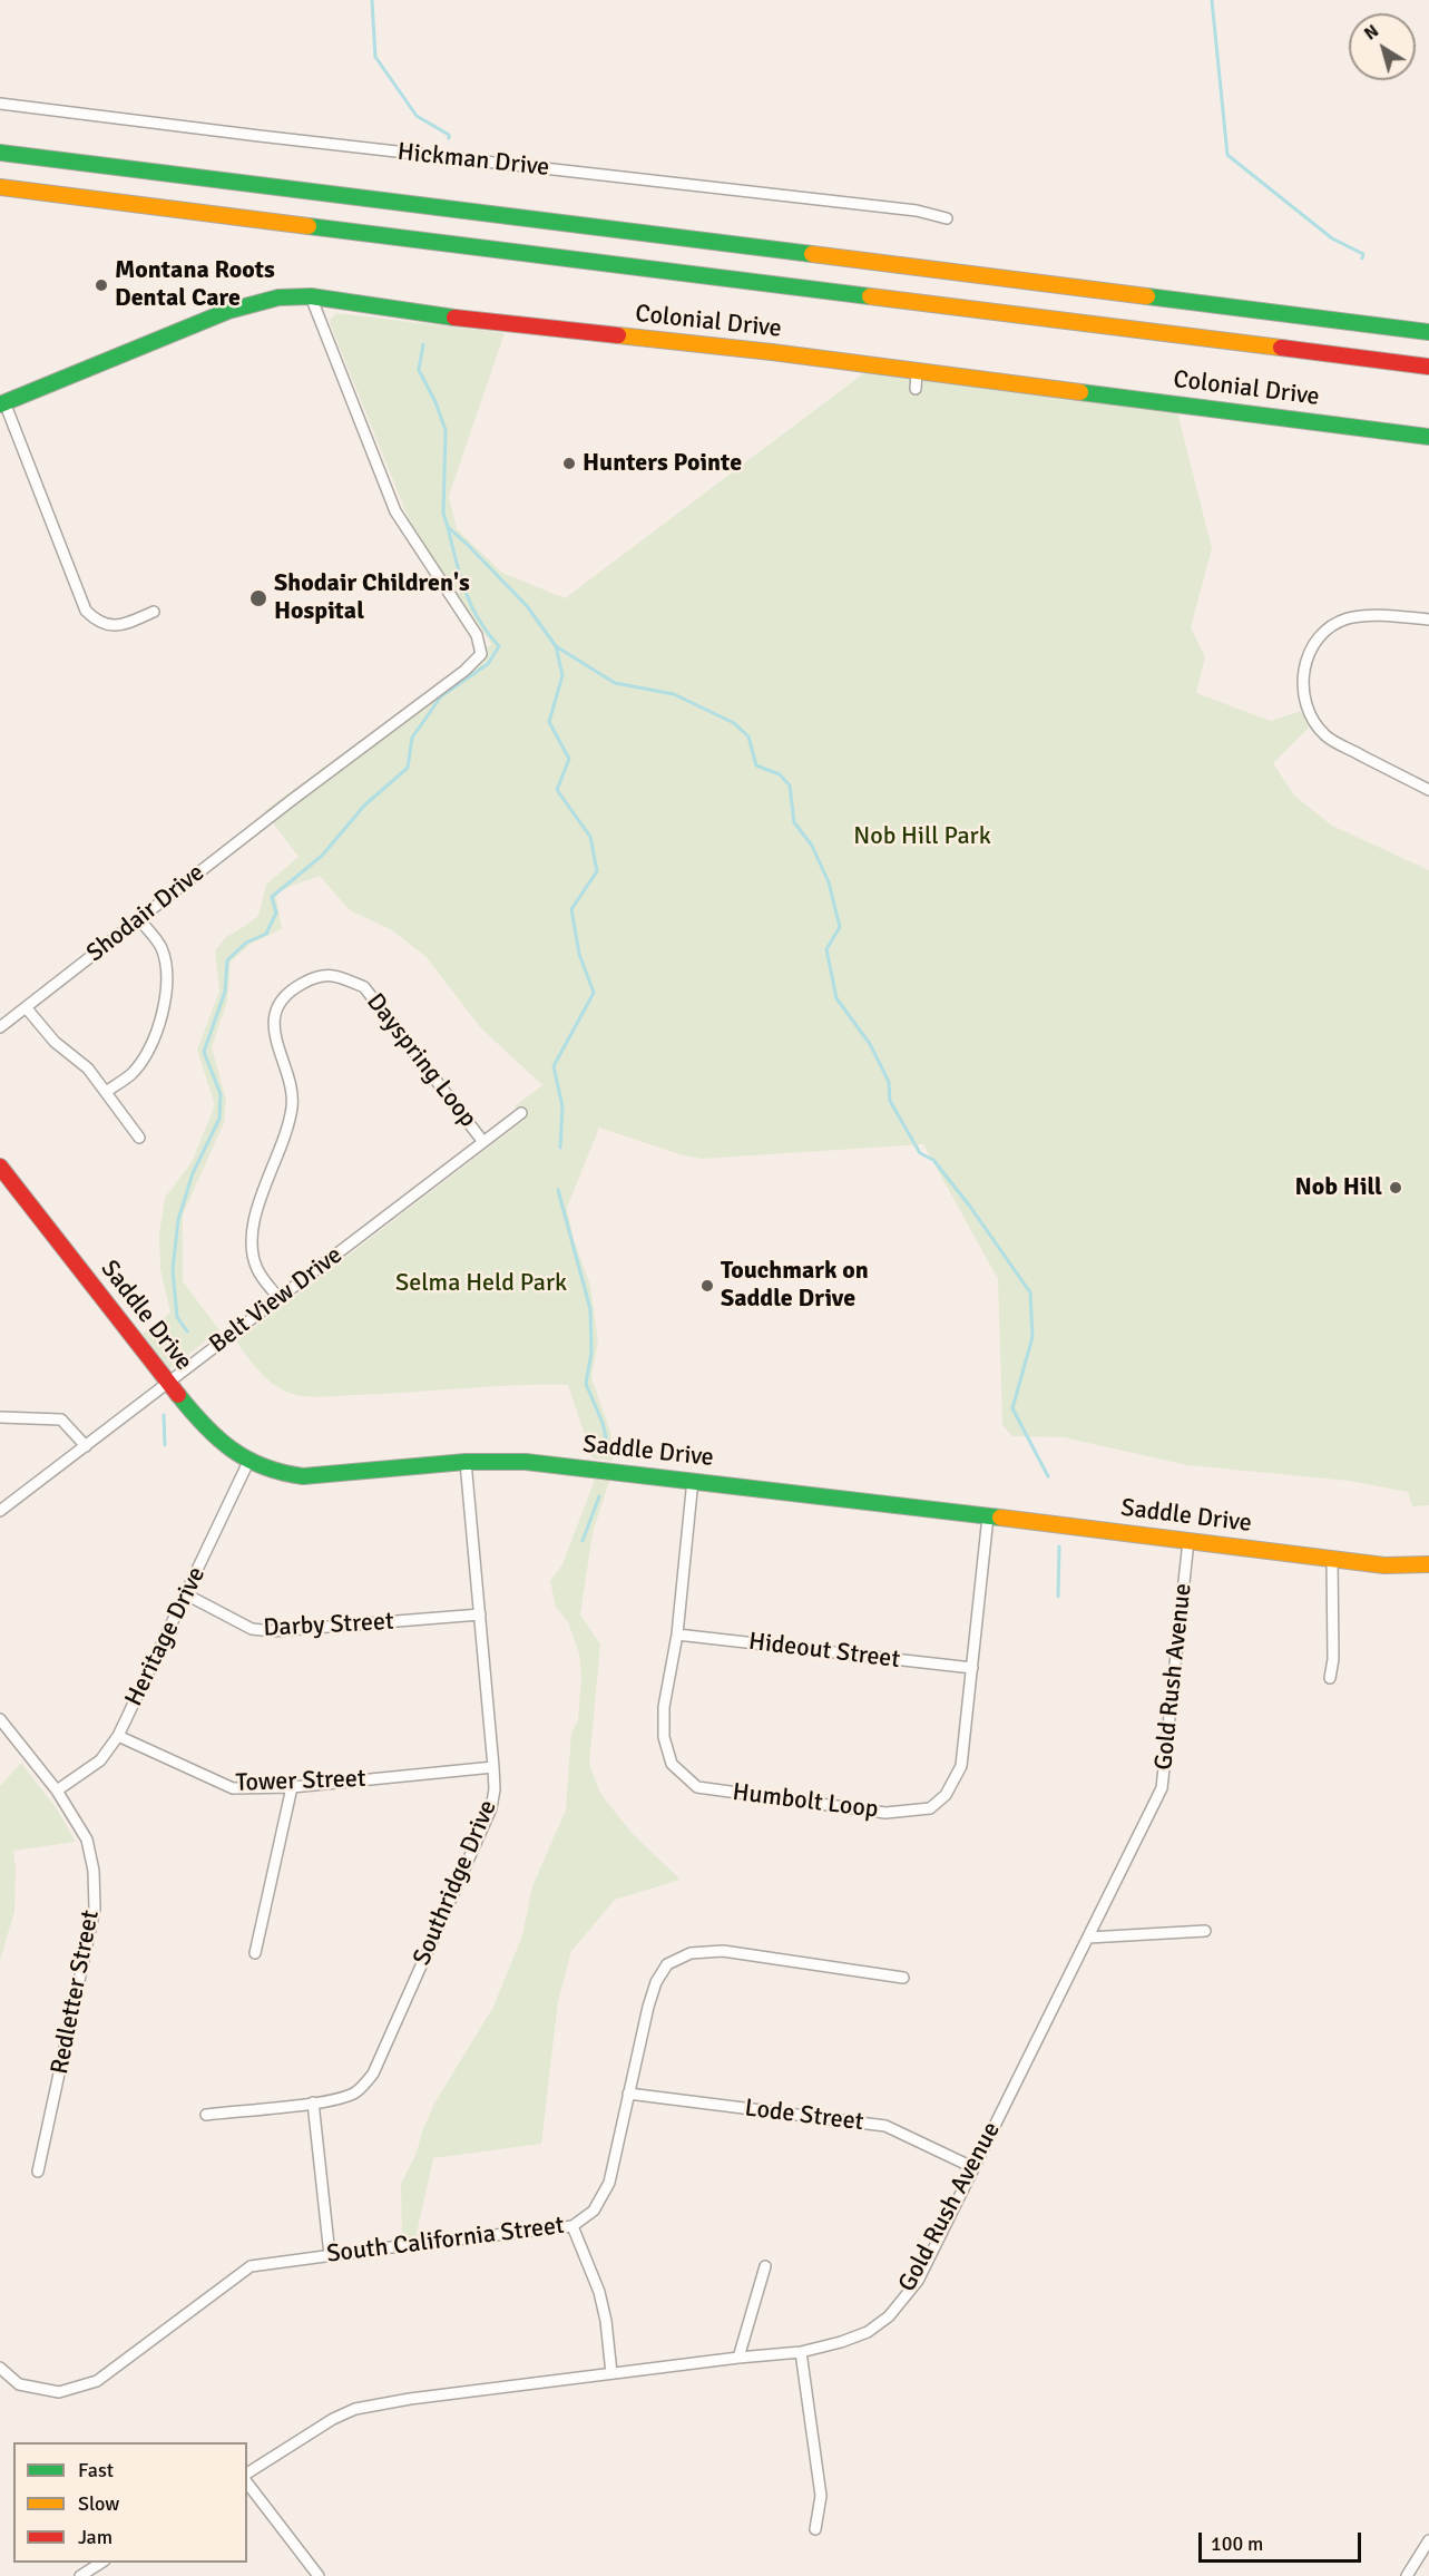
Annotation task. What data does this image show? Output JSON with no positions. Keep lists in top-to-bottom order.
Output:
{
  "streets": {
    "main road": ["Colonial Drive", "Saddle Drive"],
    "street": [
      "Hickman Drive",
      "Shodair Drive",
      "Dayspring Loop",
      "Belt View Drive",
      "Darby Street",
      "Heritage Drive",
      "Hideout Street",
      "Gold Rush Avenue",
      "Tower Street",
      "Humbolt Loop",
      "Southridge Drive",
      "Redletter Street",
      "Lode Street",
      "South California Street"
    ]
  },
  "crossings": [
    ["Colonial Drive", "Shodair Drive"],
    ["Dayspring Loop", "Belt View Drive"],
    ["Belt View Drive", "Saddle Drive"],
    ["Saddle Drive", "Heritage Drive"],
    ["Saddle Drive", "Gold Rush Avenue"],
    ["Saddle Drive", "Humbolt Loop"],
    ["Saddle Drive", "Southridge Drive"],
    ["Darby Street", "Heritage Drive"],
    ["Darby Street", "Southridge Drive"],
    ["Heritage Drive", "Tower Street"],
    ["Heritage Drive", "Redletter Street"],
    ["Hideout Street", "Humbolt Loop"],
    ["Gold Rush Avenue", "Lode Street"],
    ["Tower Street", "Southridge Drive"],
    ["Lode Street", "South California Street"]
  ],
  "parks": ["Nob Hill Park", "Selma Held Park"],
  "places": [
    "Montana Roots Dental Care",
    "Hunters Pointe",
    "Shodair Children's Hospital",
    "Nob Hill",
    "Touchmark on Saddle Drive"
  ],
  "legend": ["Fast", "Slow", "Jam"],
  "scale_bar": "100 m",
  "north": "top left"
}
